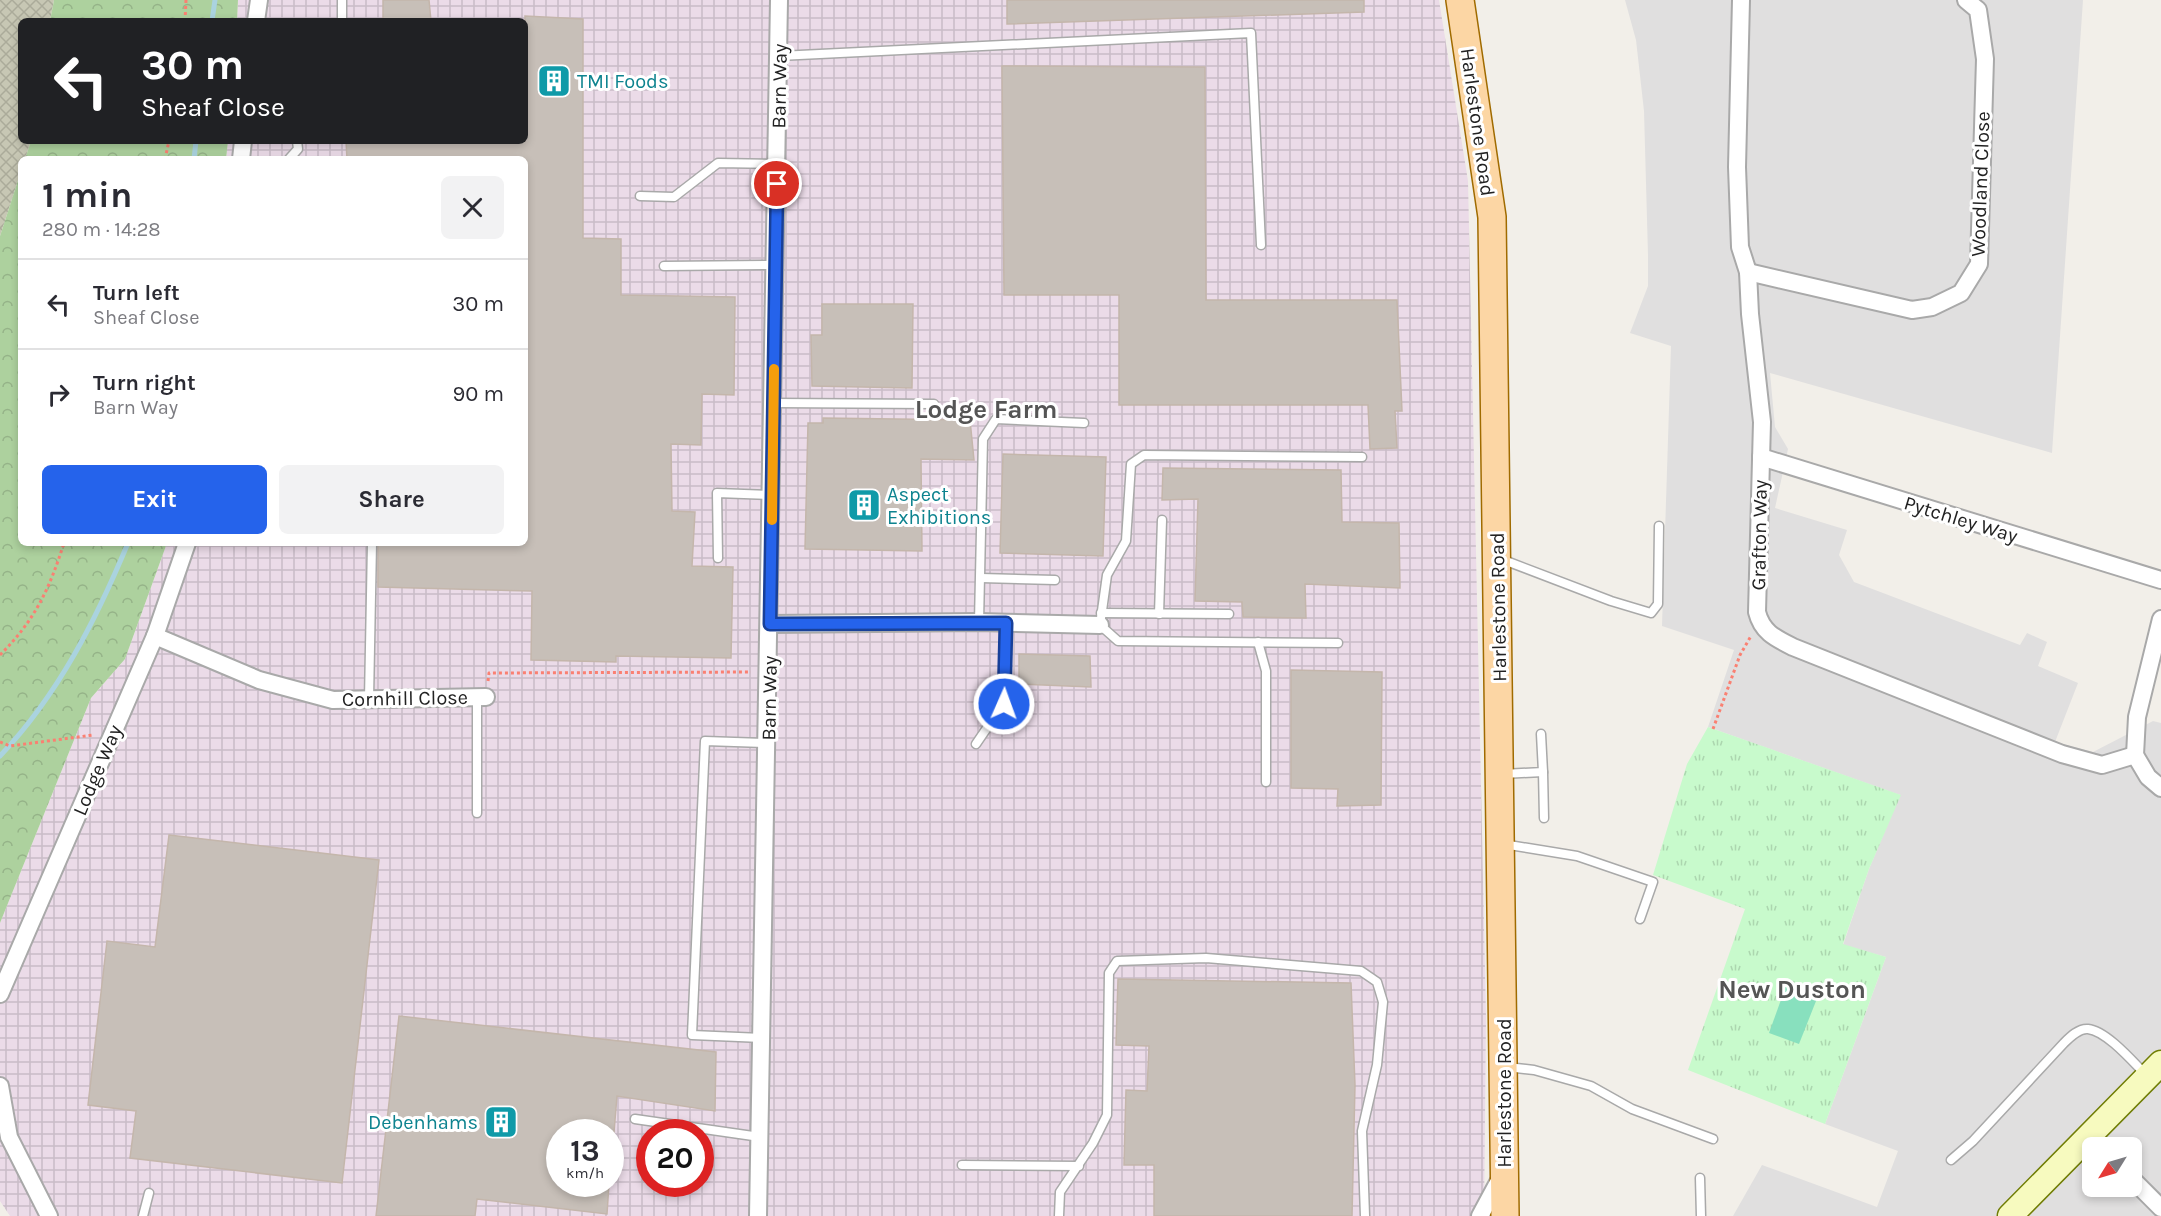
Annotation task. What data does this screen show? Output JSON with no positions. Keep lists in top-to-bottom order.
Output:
{
  "streets": {
    "main road": ["Harlestone Road"],
    "street": [
      "Barn Way",
      "Woodland Close",
      "Pytchley Way",
      "Grafton Way",
      "Cornhill Close",
      "Lodge Way"
    ]
  },
  "crossings": [
    ["Woodland Close", "Grafton Way"],
    ["Pytchley Way", "Grafton Way"],
    ["Cornhill Close", "Lodge Way"]
  ],
  "districts": ["Lodge Farm", "New Duston"],
  "places": {
    "building": ["TMI Foods", "Aspect Exhibitions", "Debenhams"]
  },
  "north": "bottom left",
  "page": {
    "turn": ["30 m", "Sheaf Close"],
    "heading": ["1 min", "280 m · 14:28"],
    "list": [
      {
        "name": "Turn left",
        "note": "Sheaf Close",
        "value": "30 m"
      },
      {
        "name": "Turn right",
        "note": "Barn Way",
        "value": "90 m"
      }
    ],
    "buttons": ["Exit", "Share"],
    "speed": "13 km/h",
    "limit": "20"
  }
}
